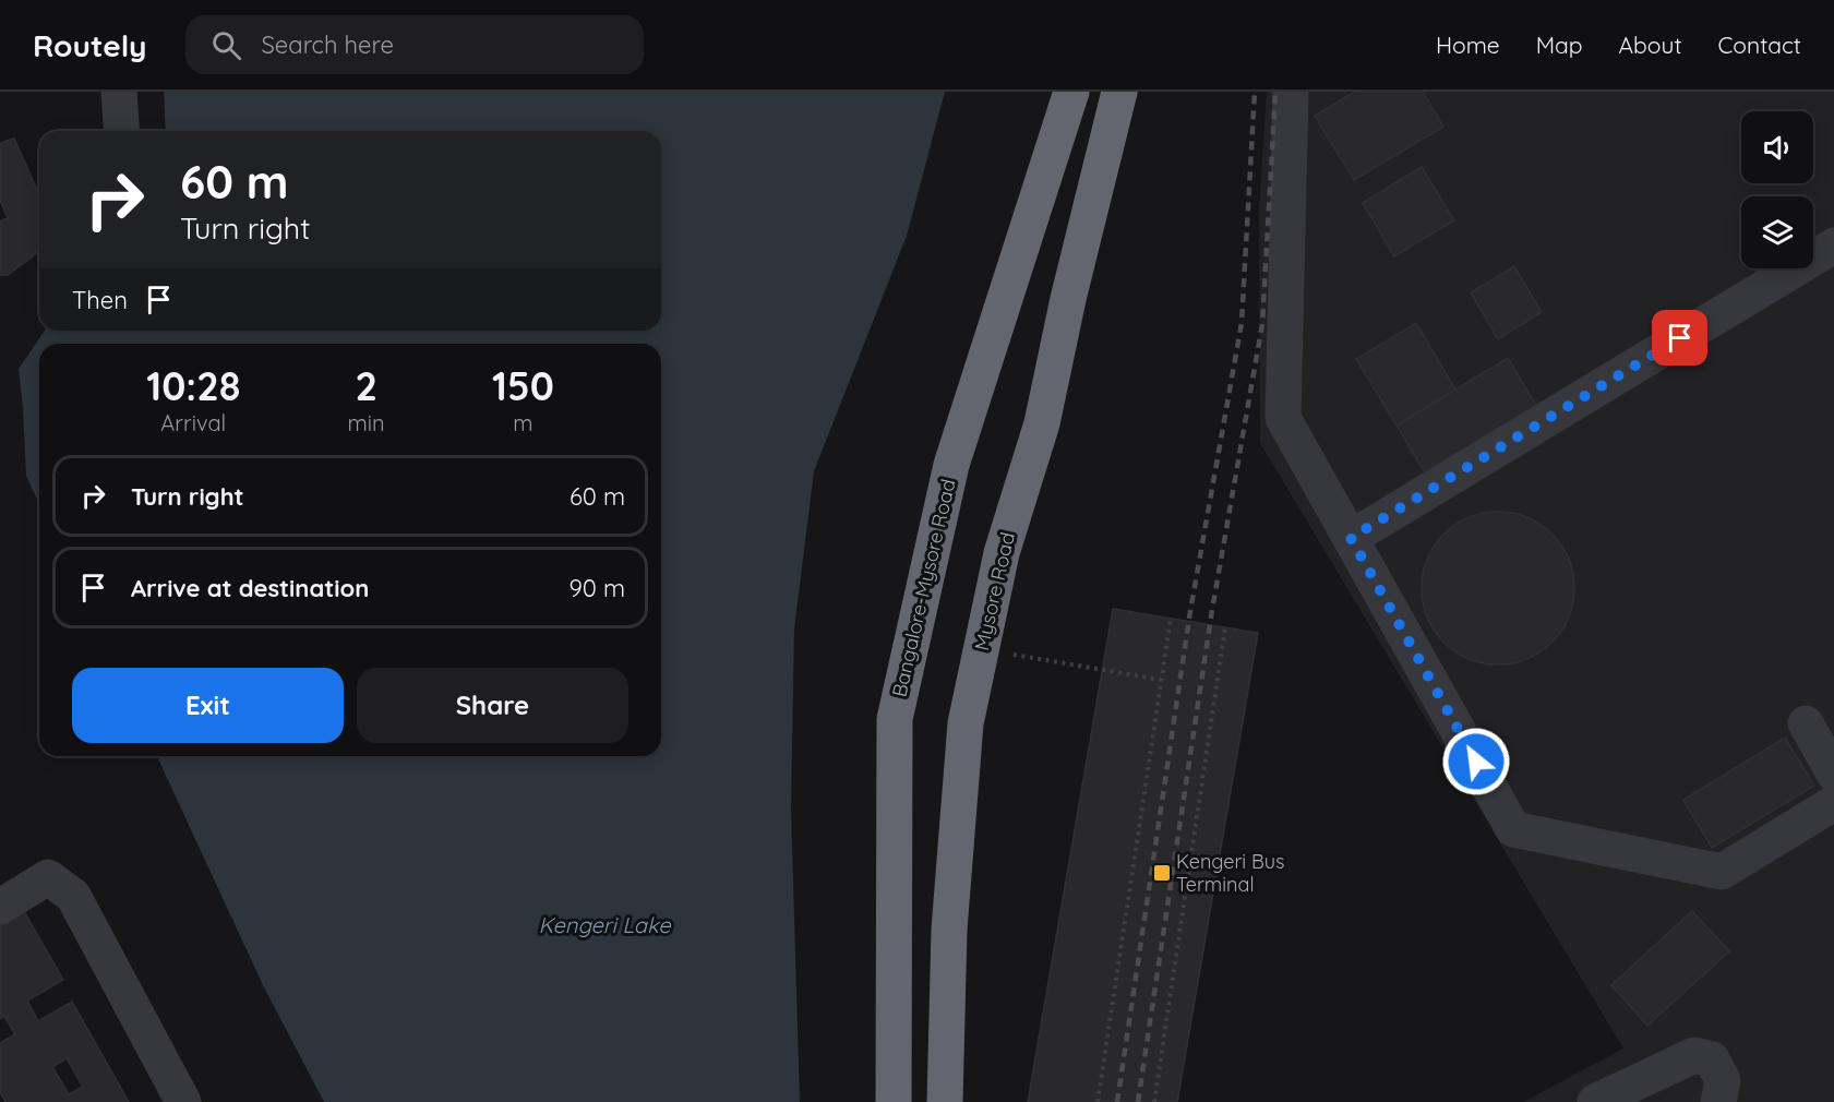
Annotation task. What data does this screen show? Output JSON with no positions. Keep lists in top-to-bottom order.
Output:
{
  "streets": {
    "highway": ["Bangalore-Mysore Road", "Mysore Road"]
  },
  "water": ["Kengeri Lake"],
  "places": {
    "transit": ["Kengeri Bus Terminal"]
  },
  "page": {
    "header": "Routely",
    "search": "Search here",
    "nav": [
      "Home",
      "Map",
      "About",
      "Contact"
    ],
    "turn": ["60 m", "Turn right"],
    "then": "Then",
    "eta": [
      "10:28",
      "Arrival",
      "2",
      "min",
      "150",
      "m"
    ],
    "list": [
      {
        "name": "Turn right",
        "value": "60 m"
      },
      {
        "name": "Arrive at destination",
        "value": "90 m"
      }
    ],
    "buttons": ["Exit", "Share"]
  }
}
